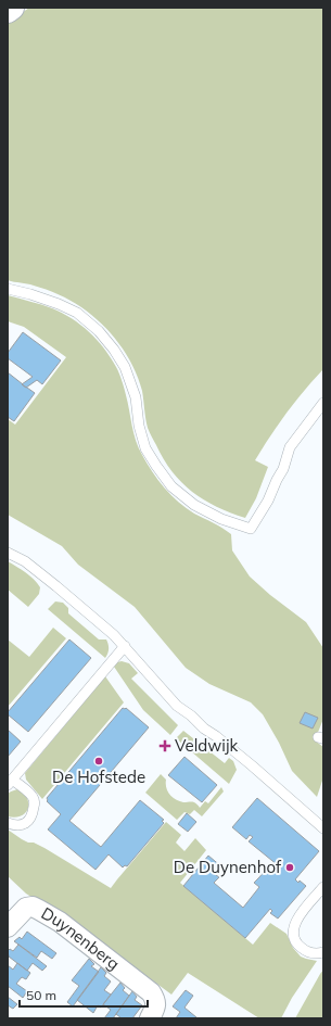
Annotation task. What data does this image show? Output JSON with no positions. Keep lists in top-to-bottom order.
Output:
{
  "streets": {
    "street": ["Duynenberg"]
  },
  "places": {
    "health": ["Veldwijk"],
    "other": ["De Hofstede", "De Duynenhof"]
  },
  "scale_bar": "50 m"
}
